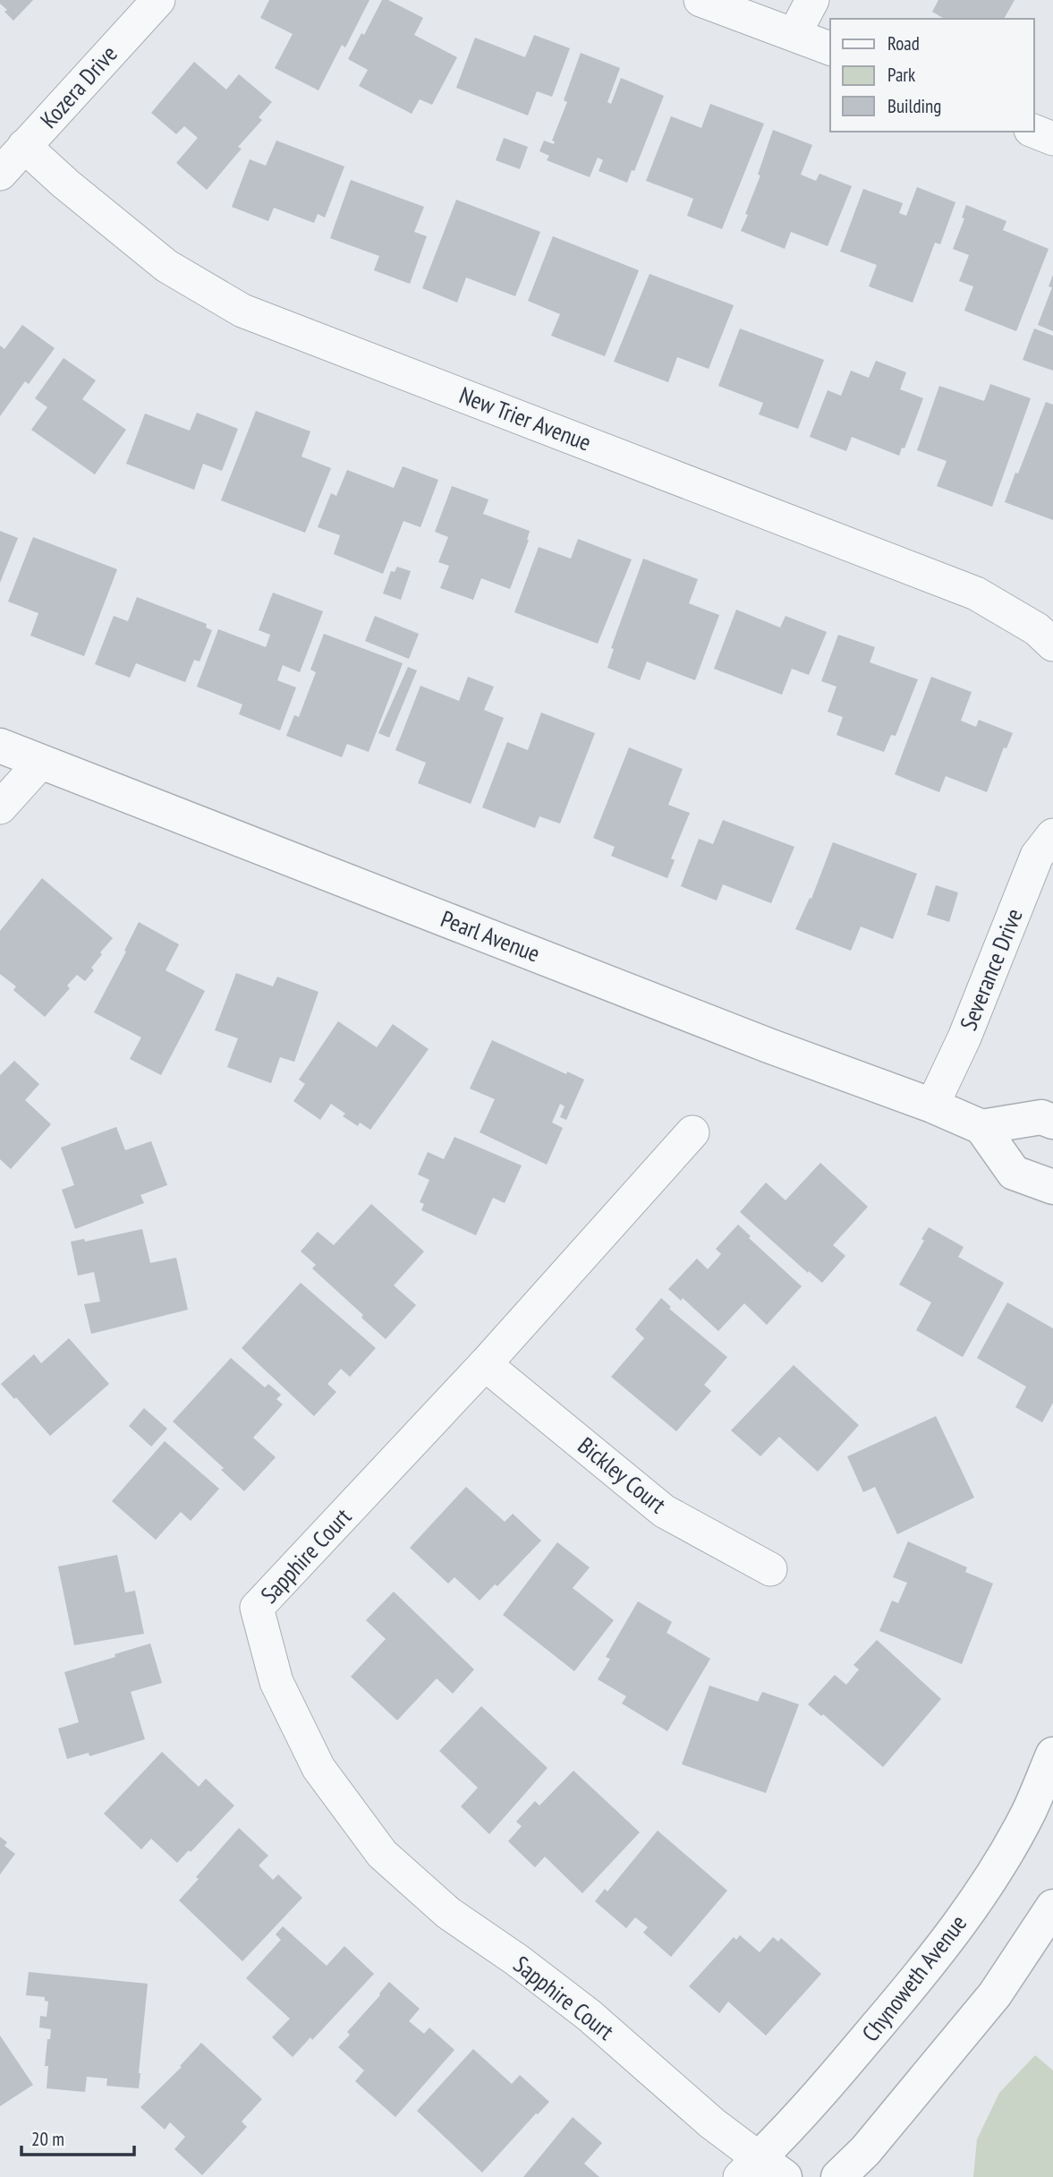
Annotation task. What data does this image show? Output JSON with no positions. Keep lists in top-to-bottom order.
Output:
{
  "streets": {
    "street": [
      "Kozera Drive",
      "New Trier Avenue",
      "Pearl Avenue",
      "Severance Drive",
      "Bickley Court",
      "Sapphire Court",
      "Chynoweth Avenue"
    ]
  },
  "crossings": [
    ["Kozera Drive", "New Trier Avenue"],
    ["Pearl Avenue", "Severance Drive"],
    ["Bickley Court", "Sapphire Court"],
    ["Sapphire Court", "Chynoweth Avenue"]
  ],
  "legend": ["Road", "Park", "Building"],
  "scale_bar": "20 m"
}
